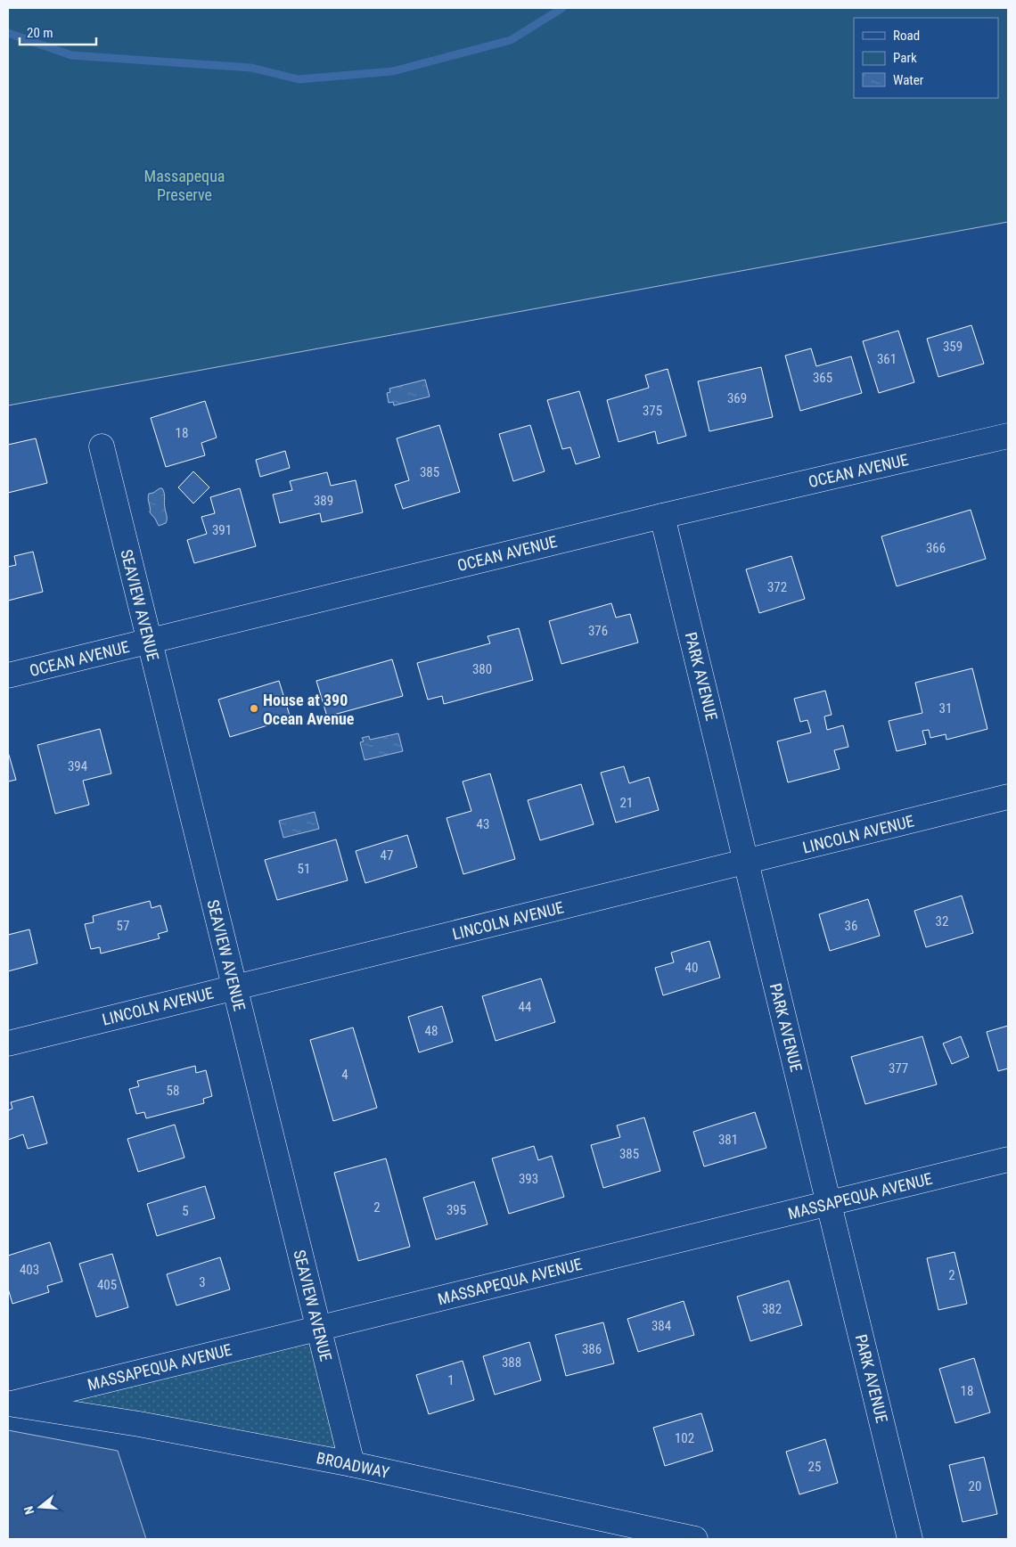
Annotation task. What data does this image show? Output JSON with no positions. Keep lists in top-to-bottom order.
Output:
{
  "streets": {
    "street": [
      "OCEAN AVENUE",
      "SEAVIEW AVENUE",
      "PARK AVENUE",
      "LINCOLN AVENUE",
      "MASSAPEQUA AVENUE",
      "BROADWAY"
    ]
  },
  "crossings": [
    ["OCEAN AVENUE", "SEAVIEW AVENUE"],
    ["OCEAN AVENUE", "PARK AVENUE"],
    ["SEAVIEW AVENUE", "LINCOLN AVENUE"],
    ["SEAVIEW AVENUE", "MASSAPEQUA AVENUE"],
    ["SEAVIEW AVENUE", "BROADWAY"],
    ["PARK AVENUE", "LINCOLN AVENUE"],
    ["PARK AVENUE", "MASSAPEQUA AVENUE"],
    ["MASSAPEQUA AVENUE", "BROADWAY"]
  ],
  "parks": ["Massapequa Preserve"],
  "places": ["House at 390 Ocean Avenue"],
  "house_numbers": [
    "359",
    "361",
    "365",
    "369",
    "375",
    "18",
    "385",
    "389",
    "391",
    "366",
    "372",
    "376",
    "380",
    "31",
    "394",
    "21",
    "43",
    "47",
    "51",
    "32",
    "57",
    "36",
    "40",
    "44",
    "48",
    "377",
    "4",
    "58",
    "381",
    "385",
    "393",
    "2",
    "395",
    "5",
    "403",
    "2",
    "3",
    "405",
    "382",
    "384",
    "386",
    "388",
    "1",
    "18",
    "102",
    "25",
    "20"
  ],
  "legend": ["Road", "Park", "Water"],
  "scale_bar": "20 m",
  "north": "left"
}
